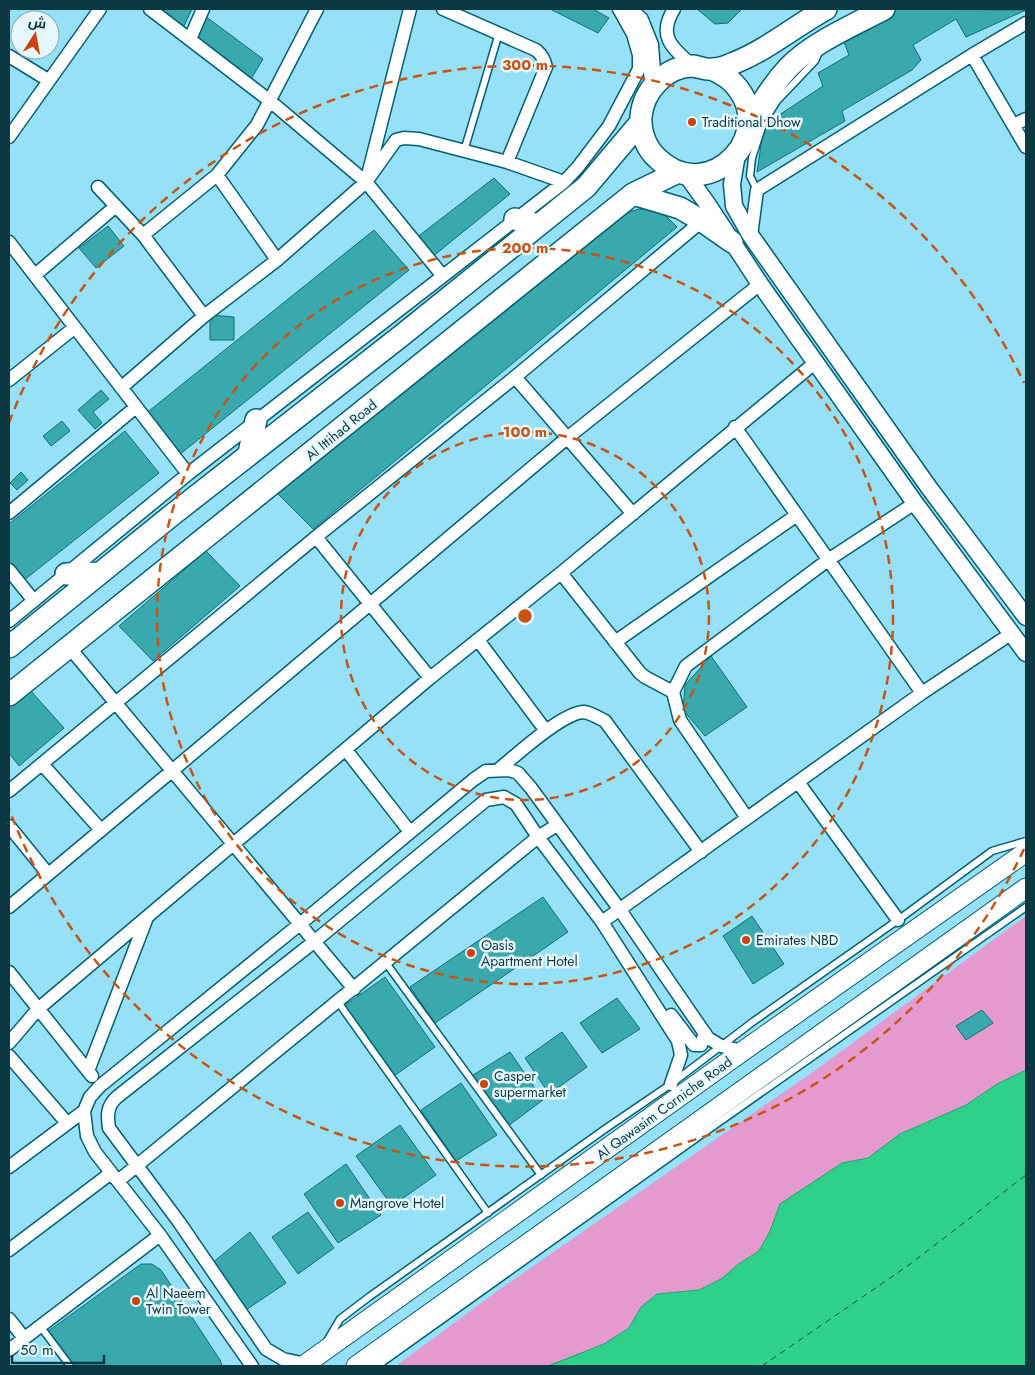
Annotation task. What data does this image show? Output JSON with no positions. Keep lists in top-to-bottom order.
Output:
{
  "streets": {
    "main road": ["Al Ittihad Road", "Al Qawasim Corniche Road"]
  },
  "places": [
    "Traditional Dhow",
    "Emirates NBD",
    "Oasis Apartment Hotel",
    "Casper supermarket",
    "Mangrove Hotel",
    "Al Naeem Twin Tower"
  ],
  "scale_bar": "50 m",
  "north": "top",
  "rings": ["300 m", "200 m", "100 m"]
}
